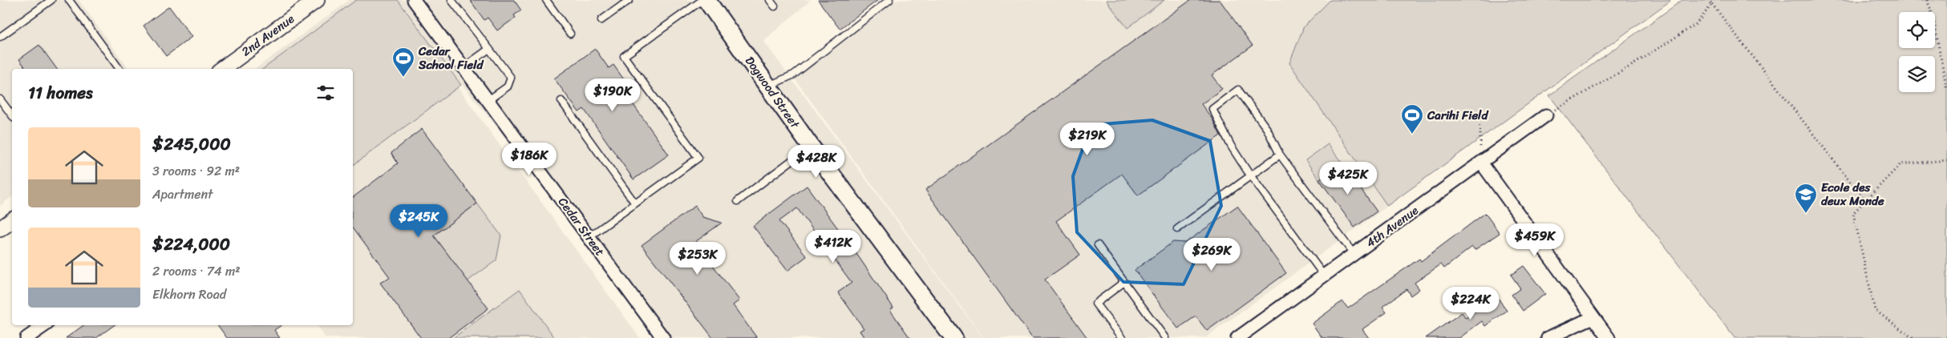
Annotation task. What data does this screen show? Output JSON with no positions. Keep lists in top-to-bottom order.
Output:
{
  "streets": {
    "main road": ["Dogwood Street"],
    "street": ["2nd Avenue", "Cedar Street", "4th Avenue"]
  },
  "places": {
    "sports": ["Cedar School Field", "Carihi Field"],
    "school or university": ["Ecole des deux Monde"]
  },
  "page": {
    "heading": "11 homes",
    "price": [
      "$190K",
      "$219K",
      "$186K",
      "$428K",
      "$425K",
      "$245K",
      "$459K",
      "$412K",
      "$269K",
      "$253K",
      "$224K"
    ],
    "list": [
      {
        "name": "$245,000",
        "note": "3 rooms · 92 m² · Apartment"
      },
      {
        "name": "$224,000",
        "note": "2 rooms · 74 m² · Elkhorn Road"
      }
    ]
  }
}
